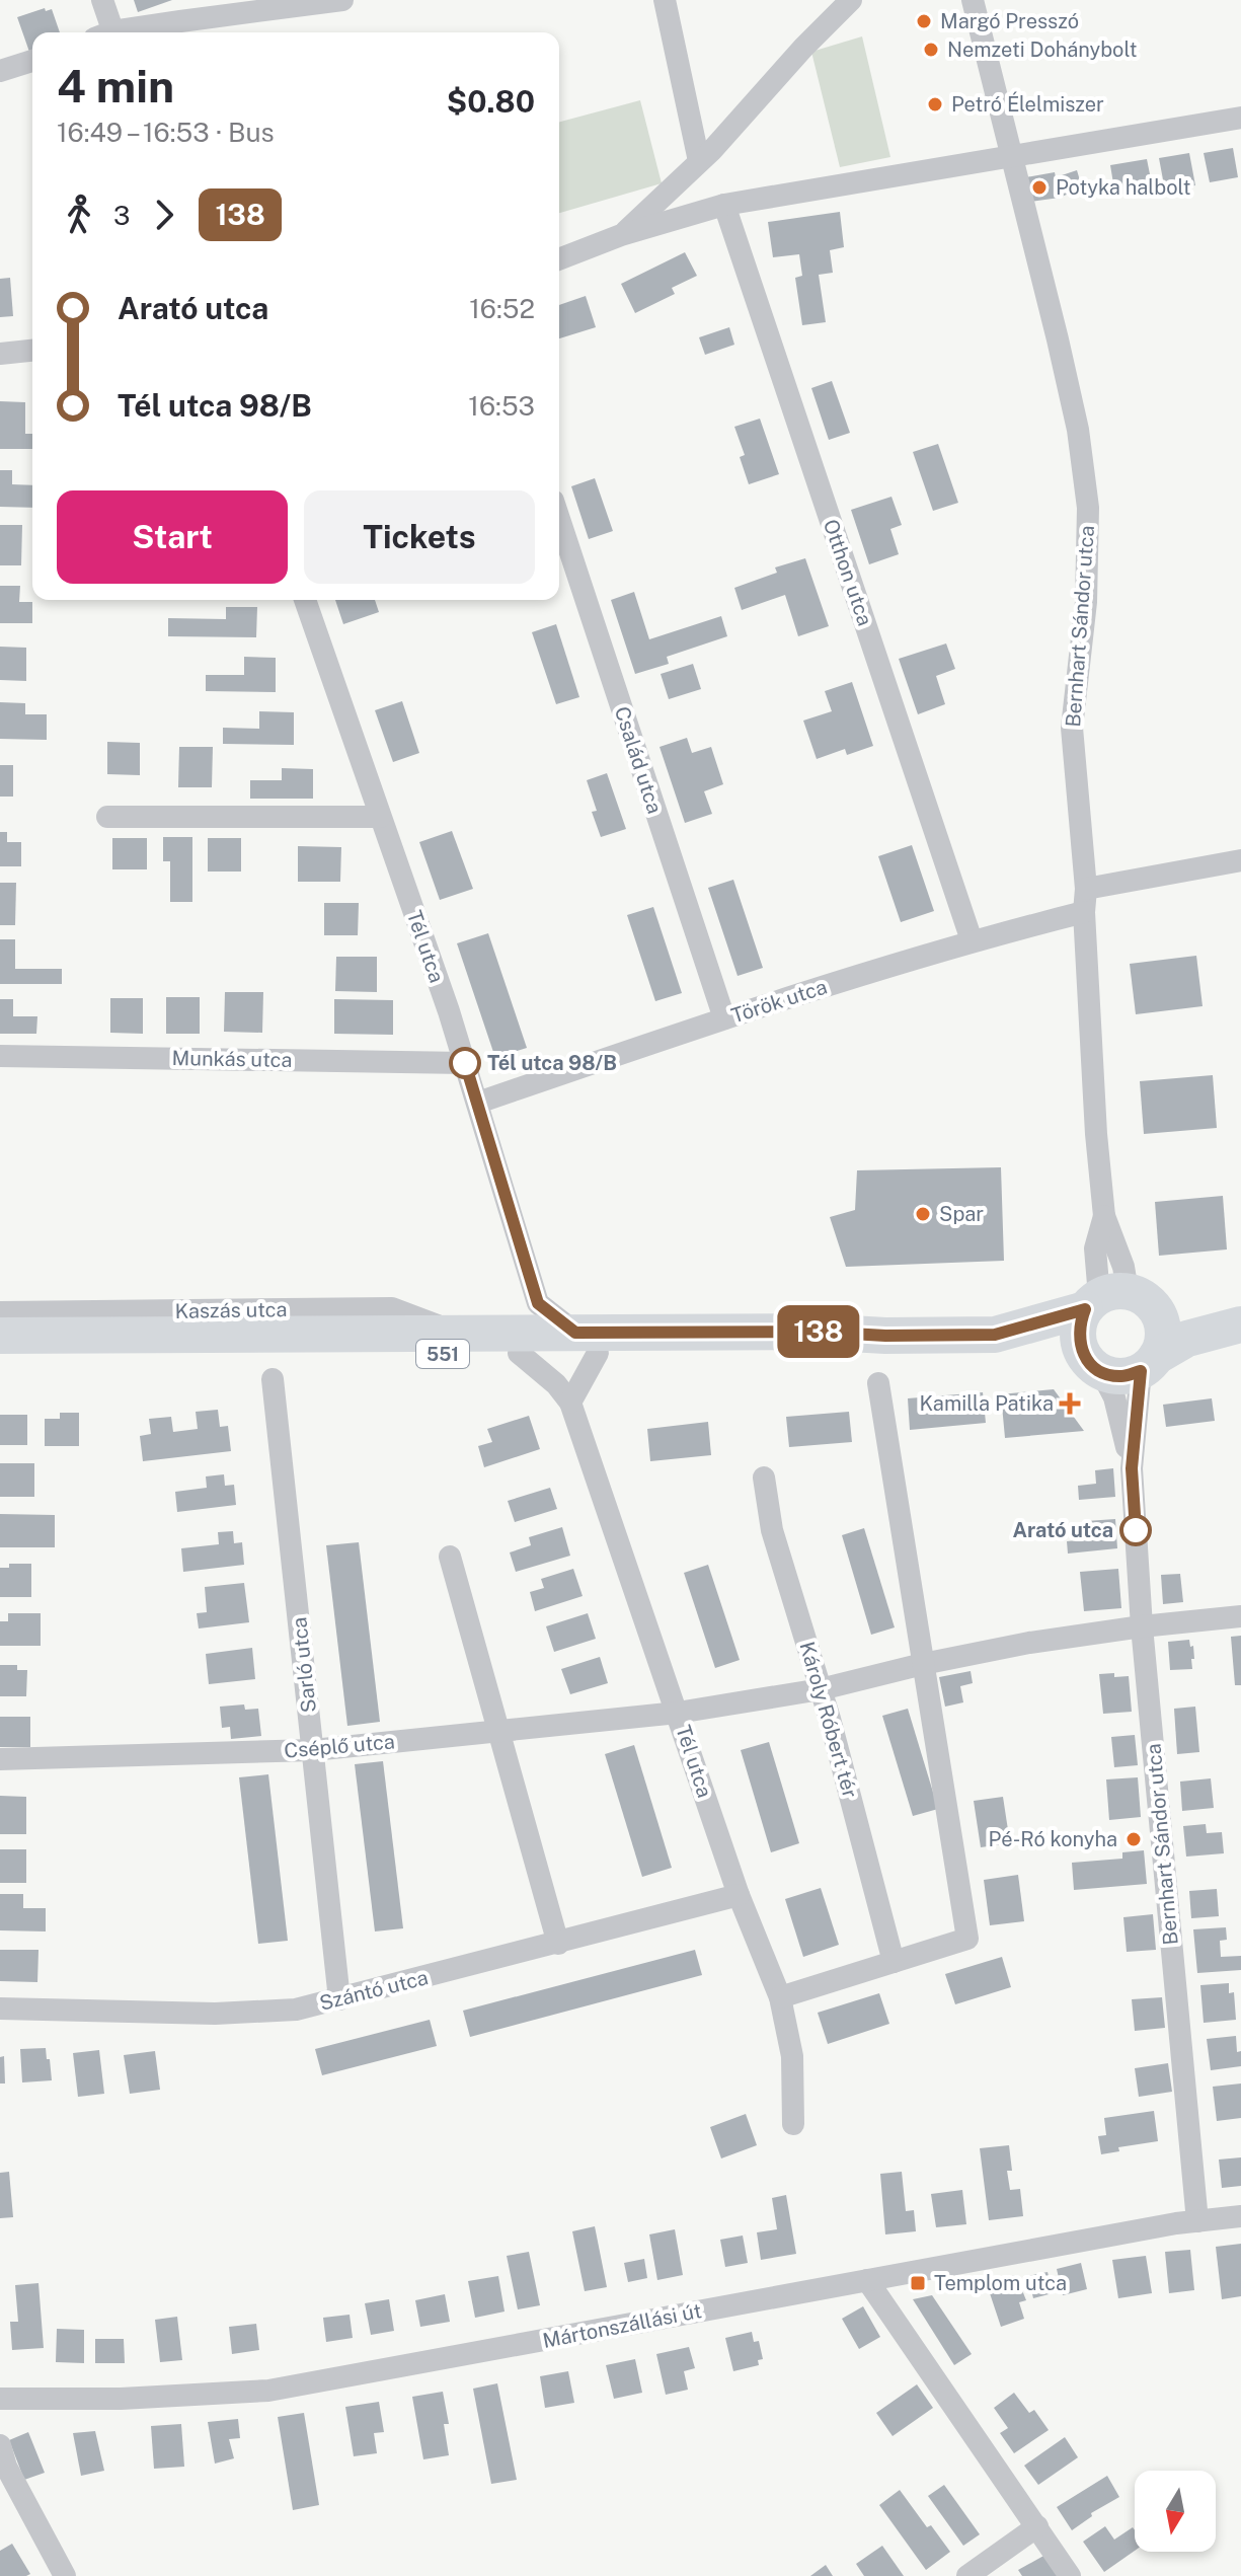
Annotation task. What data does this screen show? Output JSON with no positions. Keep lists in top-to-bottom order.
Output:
{
  "streets": {
    "main road": ["551"],
    "street": [
      "Otthon utca",
      "Bernhart Sándor utca",
      "Család utca",
      "Tél utca",
      "Török utca",
      "Munkás utca",
      "Kaszás utca",
      "Sarló utca",
      "Károly Róbert tér",
      "Cséplő utca",
      "Szántó utca",
      "Mártonszállási út"
    ]
  },
  "crossings": [
    ["Otthon utca", "Török utca"],
    ["Bernhart Sándor utca", "Török utca"],
    ["Bernhart Sándor utca", "551"],
    ["Bernhart Sándor utca", "Mártonszállási út"],
    ["Család utca", "Török utca"],
    ["Tél utca", "Török utca"],
    ["Tél utca", "Munkás utca"],
    ["Tél utca", "551"],
    ["Tél utca", "Cséplő utca"],
    ["Tél utca", "Szántó utca"],
    ["Kaszás utca", "551"],
    ["Sarló utca", "Cséplő utca"],
    ["Sarló utca", "Szántó utca"]
  ],
  "places": {
    "other": [
      "Margó Presszó",
      "Nemzeti Dohánybolt",
      "Petró Élelmiszer",
      "Potyka halbolt",
      "Tél utca 98/B",
      "Spar",
      "Arató utca",
      "Pé-Ró konyha"
    ],
    "health": ["Kamilla Patika"],
    "transit": ["Templom utca"]
  },
  "lines": ["bus line 138"],
  "north": "bottom",
  "page": {
    "on_map": "138",
    "heading": ["4 min", "16:49 – 16:53 · Bus", "$0.80"],
    "legs": ["3", "138"],
    "list": [
      {
        "name": "Arató utca",
        "value": "16:52"
      },
      {
        "name": "Tél utca 98/B",
        "value": "16:53"
      }
    ],
    "buttons": ["Start", "Tickets"]
  }
}
